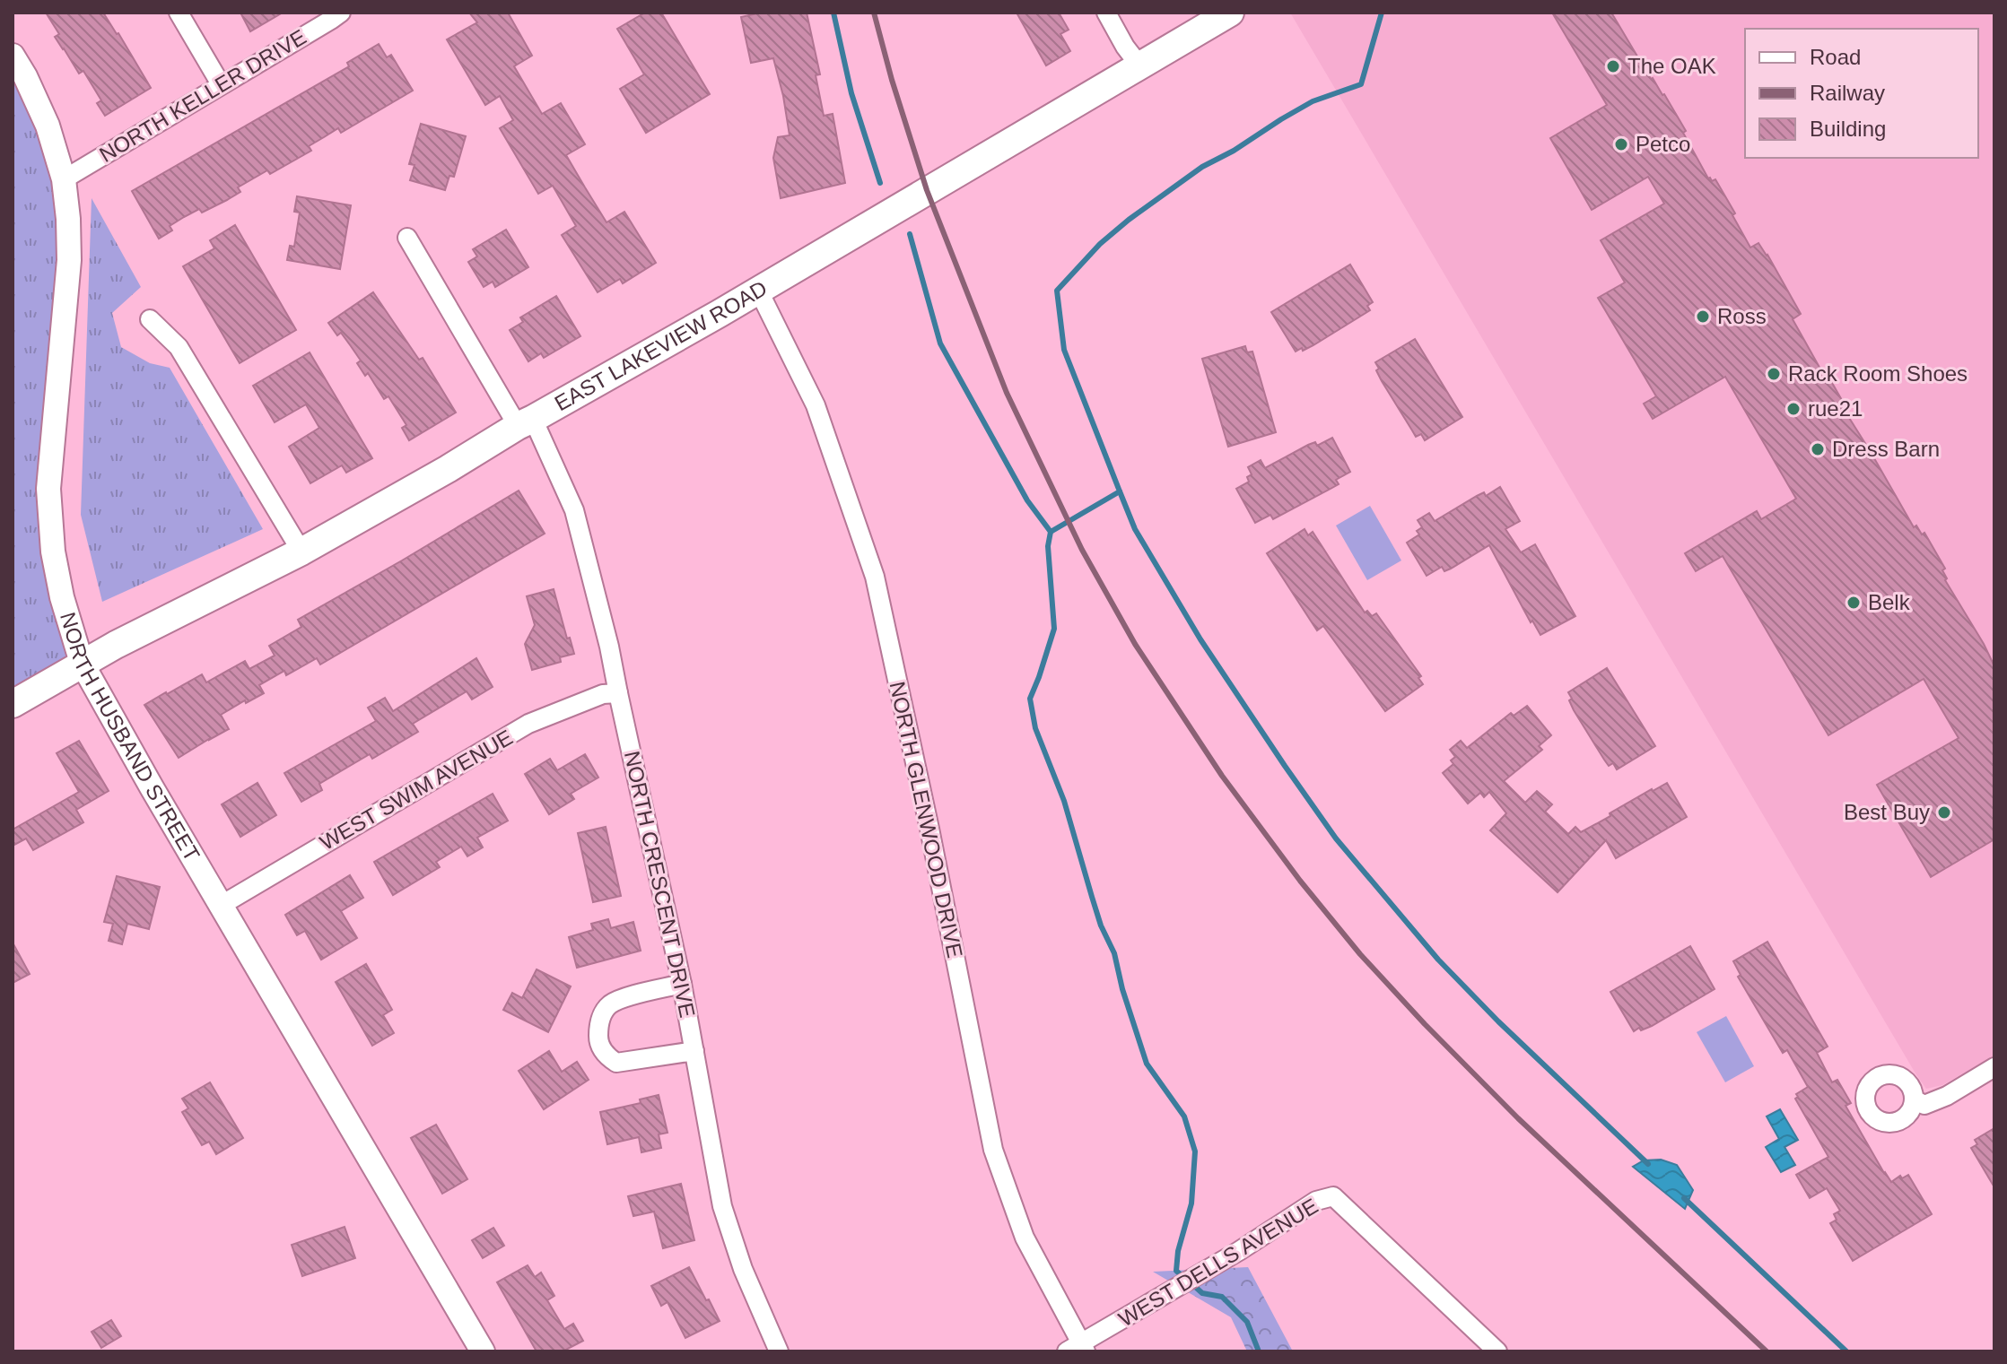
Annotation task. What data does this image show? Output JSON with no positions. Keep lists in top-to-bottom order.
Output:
{
  "streets": {
    "main road": ["EAST LAKEVIEW ROAD"],
    "street": [
      "NORTH KELLER DRIVE",
      "NORTH HUSBAND STREET",
      "WEST SWIM AVENUE",
      "NORTH GLENWOOD DRIVE",
      "NORTH CRESCENT DRIVE",
      "WEST DELLS AVENUE"
    ]
  },
  "crossings": [
    ["NORTH KELLER DRIVE", "NORTH HUSBAND STREET"],
    ["EAST LAKEVIEW ROAD", "NORTH HUSBAND STREET"],
    ["EAST LAKEVIEW ROAD", "NORTH GLENWOOD DRIVE"],
    ["EAST LAKEVIEW ROAD", "NORTH CRESCENT DRIVE"],
    ["NORTH HUSBAND STREET", "WEST SWIM AVENUE"],
    ["WEST SWIM AVENUE", "NORTH CRESCENT DRIVE"],
    ["NORTH GLENWOOD DRIVE", "WEST DELLS AVENUE"]
  ],
  "places": [
    "The OAK",
    "Petco",
    "Ross",
    "Rack Room Shoes",
    "rue21",
    "Dress Barn",
    "Belk",
    "Best Buy"
  ],
  "legend": ["Road", "Railway", "Building"]
}
